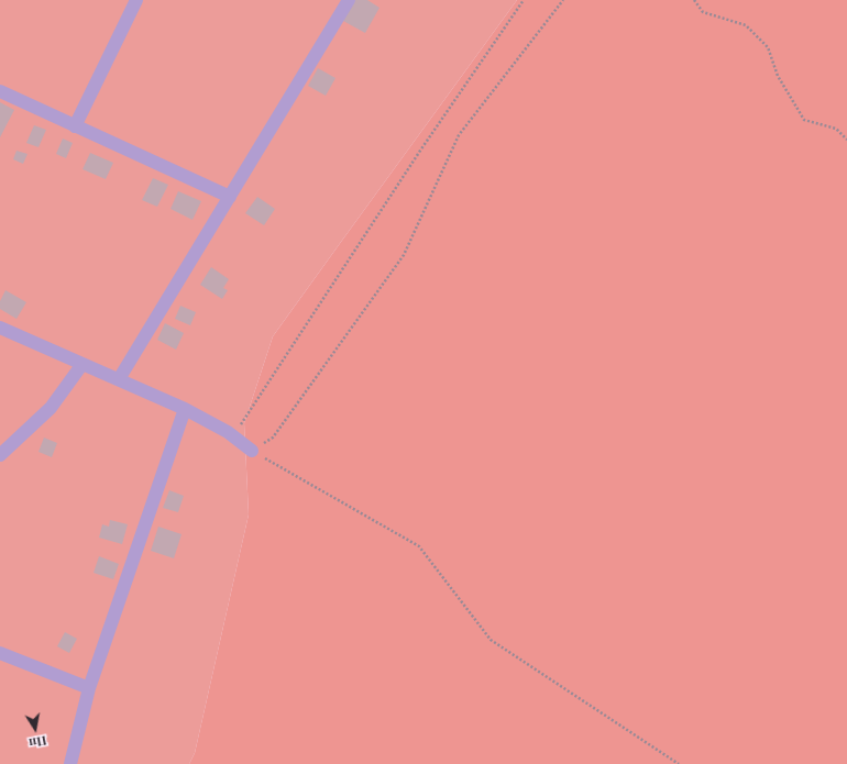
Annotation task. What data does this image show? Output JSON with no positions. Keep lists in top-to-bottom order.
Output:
{
  "north": "bottom"
}
